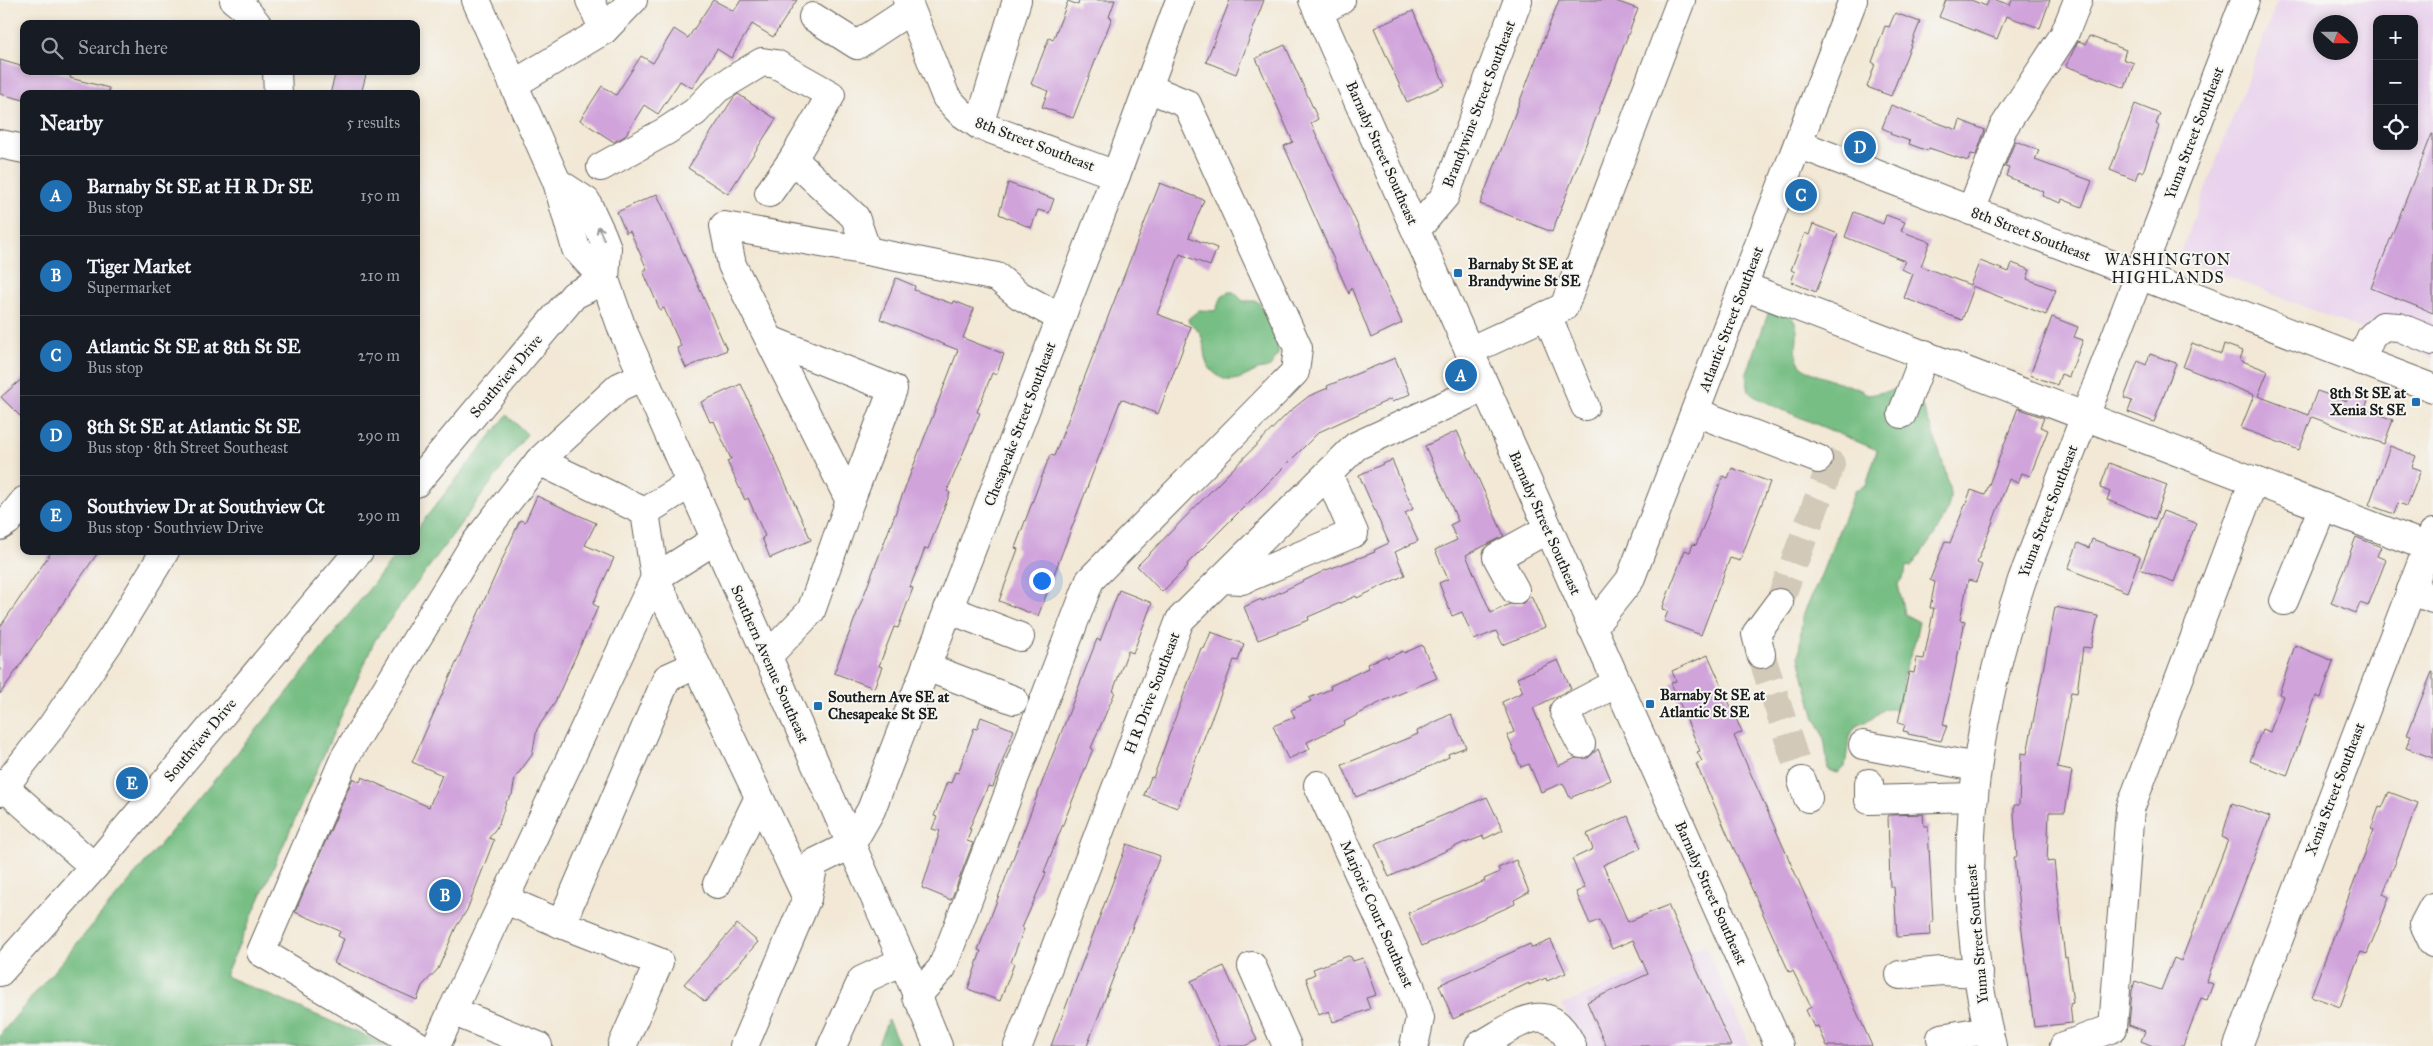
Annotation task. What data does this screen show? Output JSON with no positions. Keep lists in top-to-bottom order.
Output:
{
  "streets": {
    "street": [
      "Brandywine Street Southeast",
      "Yuma Street Southeast",
      "8th Street Southeast",
      "Barnaby Street Southeast",
      "Atlantic Street Southeast",
      "Southview Drive",
      "Chesapeake Street Southeast",
      "Southern Avenue Southeast",
      "H R Drive Southeast",
      "Xenia Street Southeast",
      "Marjorie Court Southeast"
    ]
  },
  "crossings": [
    ["Brandywine Street Southeast", "Barnaby Street Southeast"],
    ["Yuma Street Southeast", "8th Street Southeast"],
    ["8th Street Southeast", "Atlantic Street Southeast"],
    ["8th Street Southeast", "Chesapeake Street Southeast"],
    ["Barnaby Street Southeast", "Atlantic Street Southeast"],
    ["Barnaby Street Southeast", "H R Drive Southeast"],
    ["Southview Drive", "Southern Avenue Southeast"],
    ["Chesapeake Street Southeast", "Southern Avenue Southeast"]
  ],
  "districts": ["WASHINGTON HIGHLANDS"],
  "places": {
    "transit": [
      "Barnaby St SE at Brandywine St SE",
      "8th St SE at Xenia St SE",
      "Barnaby St SE at Atlantic St SE",
      "Southern Ave SE at Chesapeake St SE"
    ]
  },
  "north": "right",
  "page": {
    "map_buttons": ["+", "−"],
    "search": "Search here",
    "heading": ["Nearby", "5 results"],
    "pins": [
      "D",
      "C",
      "A",
      "E",
      "B"
    ],
    "list": [
      {
        "mark": "A",
        "name": "Barnaby St SE at H R Dr SE",
        "note": "Bus stop",
        "value": "150 m"
      },
      {
        "mark": "B",
        "name": "Tiger Market",
        "note": "Supermarket",
        "value": "210 m"
      },
      {
        "mark": "C",
        "name": "Atlantic St SE at 8th St SE",
        "note": "Bus stop",
        "value": "270 m"
      },
      {
        "mark": "D",
        "name": "8th St SE at Atlantic St SE",
        "note": "Bus stop · 8th Street Southeast",
        "value": "290 m"
      },
      {
        "mark": "E",
        "name": "Southview Dr at Southview Ct",
        "note": "Bus stop · Southview Drive",
        "value": "290 m"
      }
    ]
  }
}
